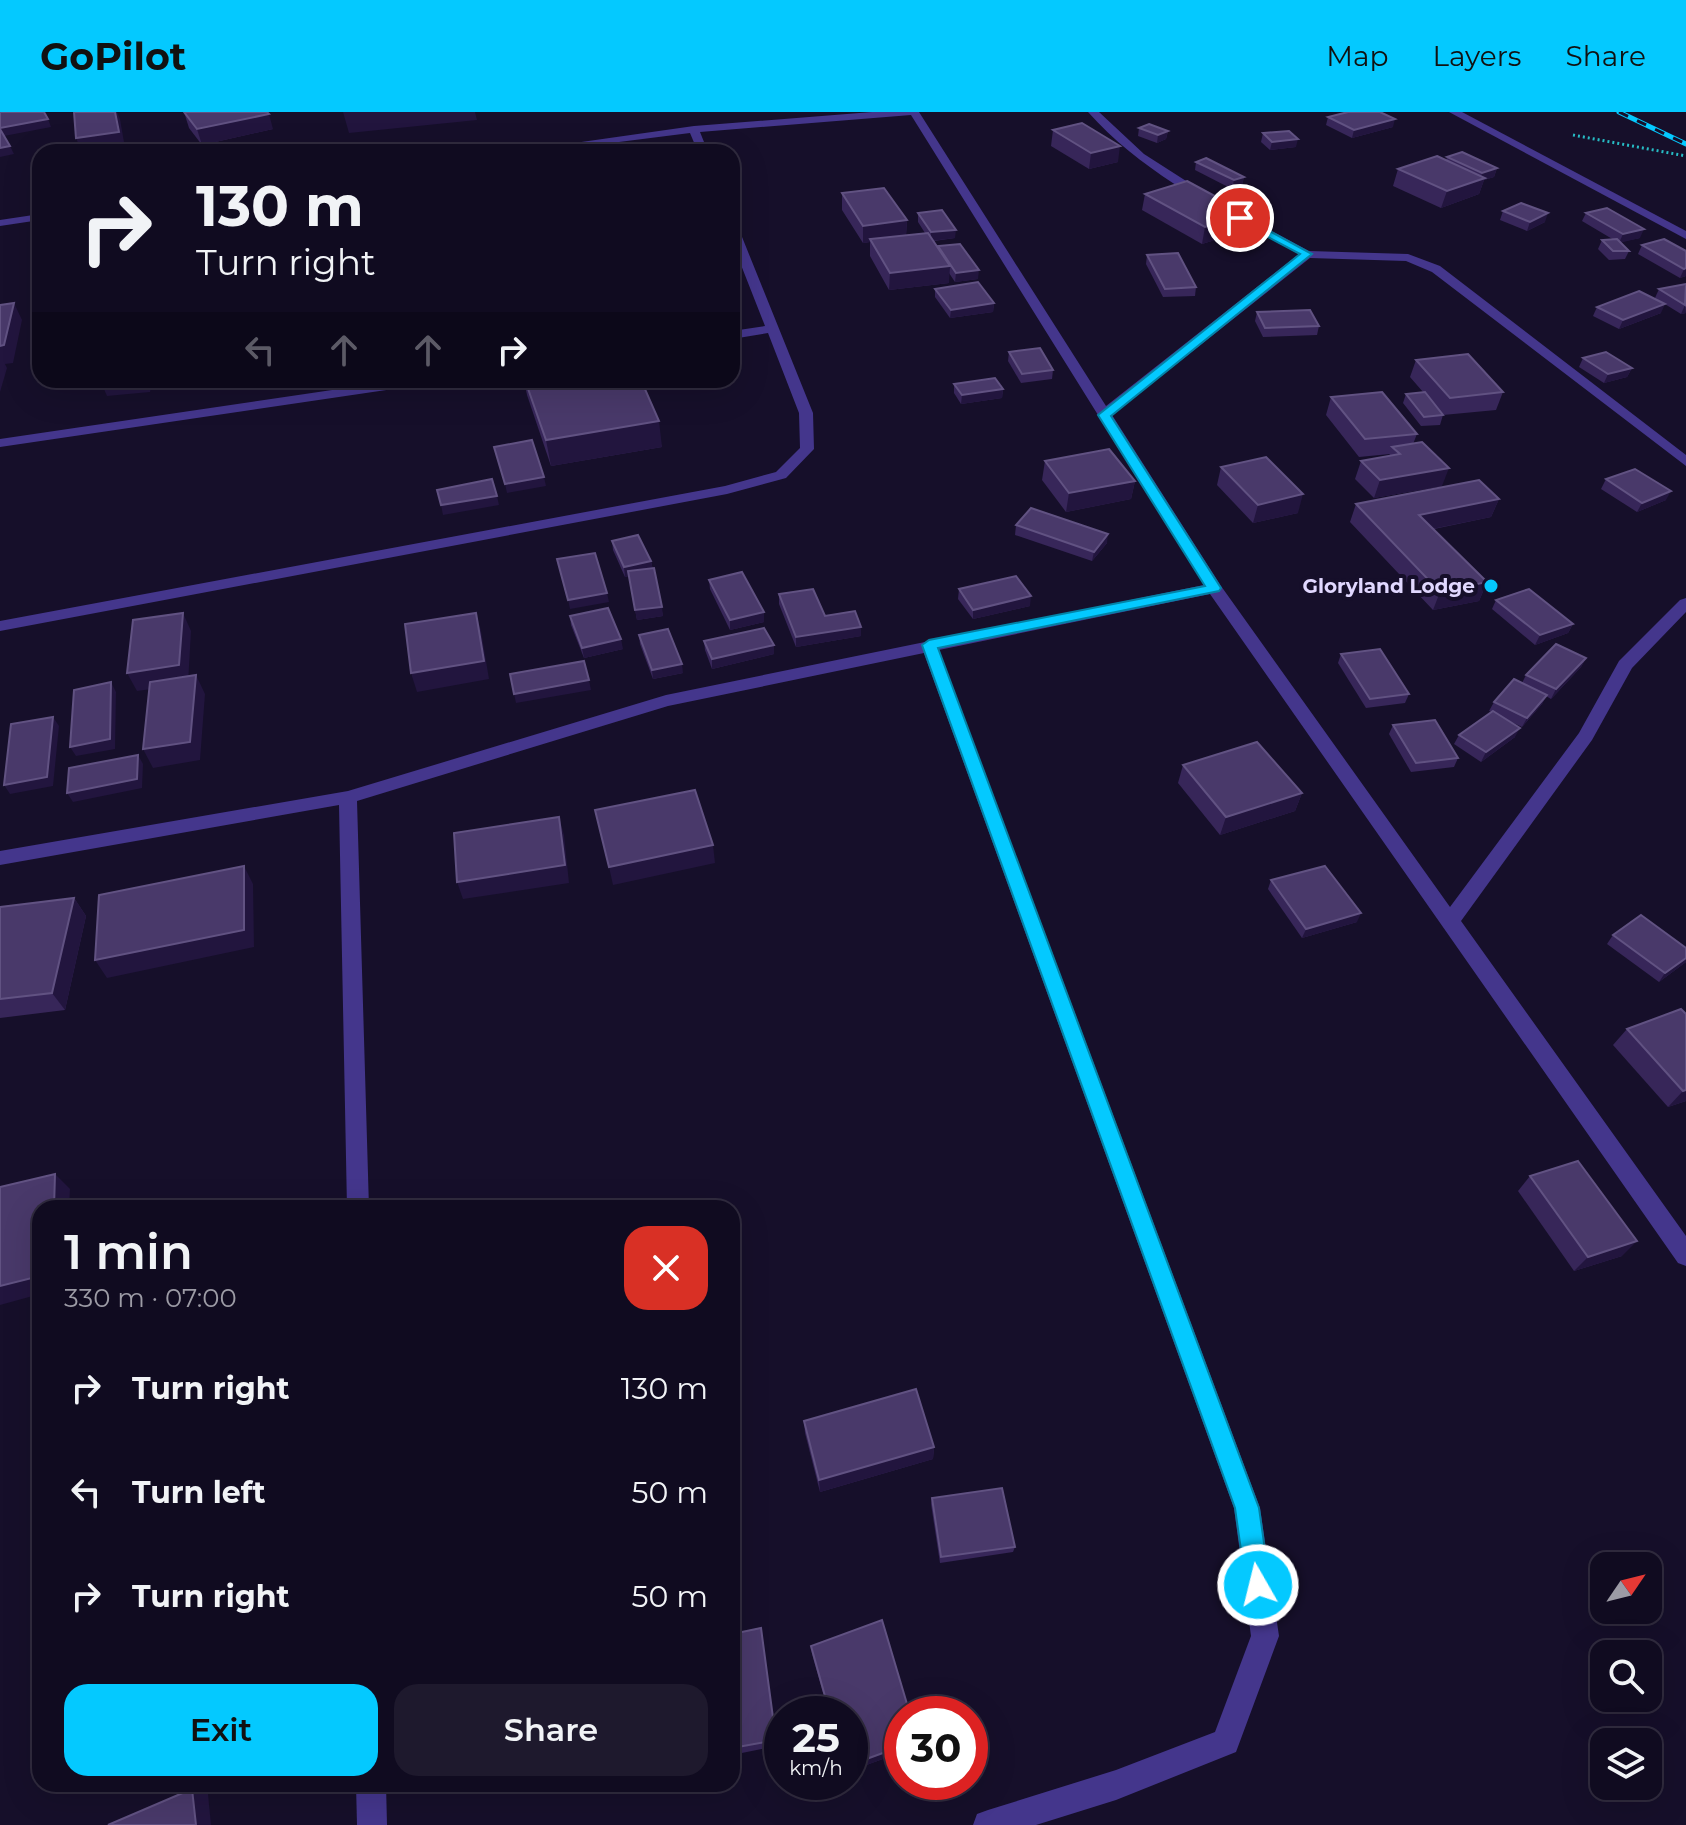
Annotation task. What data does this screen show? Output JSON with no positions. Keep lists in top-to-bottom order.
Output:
{
  "places": ["Gloryland Lodge"],
  "north": "top right",
  "page": {
    "header": "GoPilot",
    "nav": ["Map", "Layers", "Share"],
    "turn": ["130 m", "Turn right"],
    "heading": ["1 min", "330 m · 07:00"],
    "list": [
      {
        "name": "Turn right",
        "value": "130 m"
      },
      {
        "name": "Turn left",
        "value": "50 m"
      },
      {
        "name": "Turn right",
        "value": "50 m"
      }
    ],
    "buttons": ["Exit", "Share"],
    "speed": "25 km/h",
    "limit": "30"
  }
}
